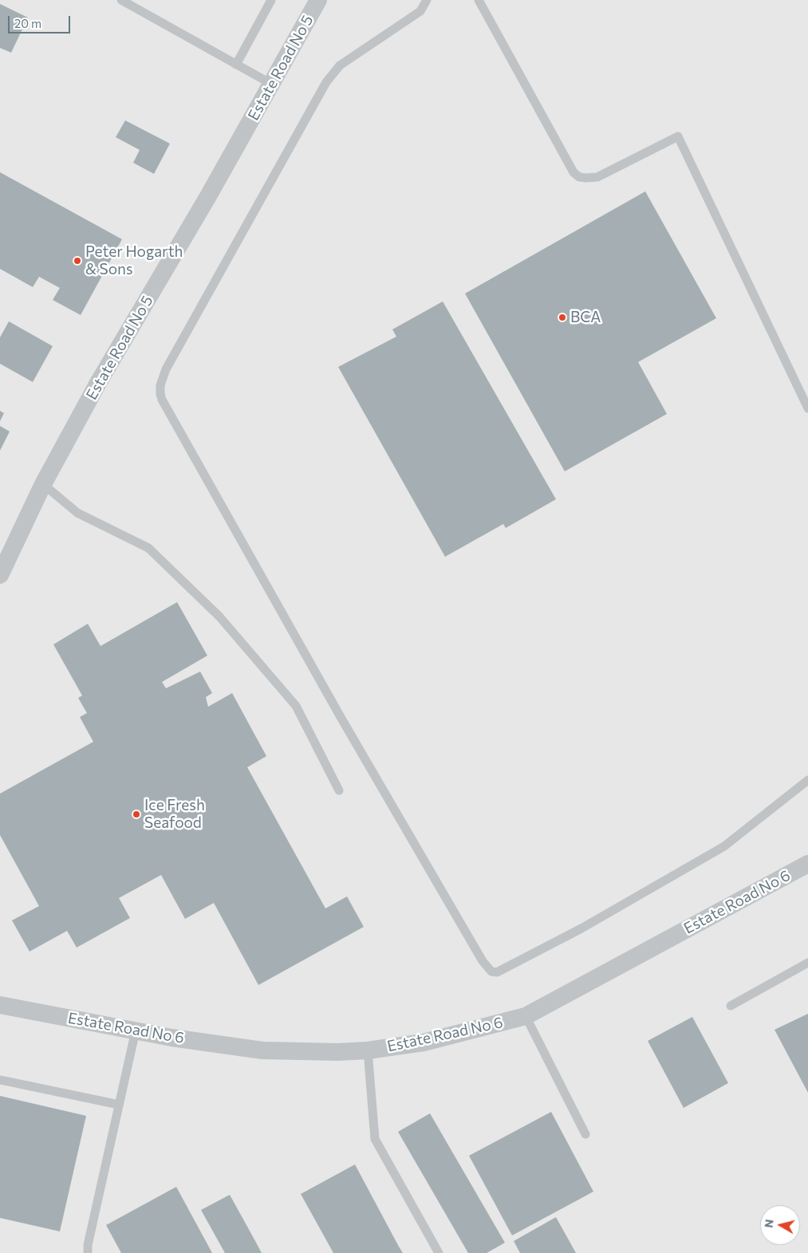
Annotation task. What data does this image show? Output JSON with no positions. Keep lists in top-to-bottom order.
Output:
{
  "streets": {
    "street": ["Estate Road No 5", "Estate Road No 6"]
  },
  "places": ["Peter Hogarth & Sons", "BCA", "Ice Fresh Seafood"],
  "scale_bar": "20 m",
  "north": "left"
}
